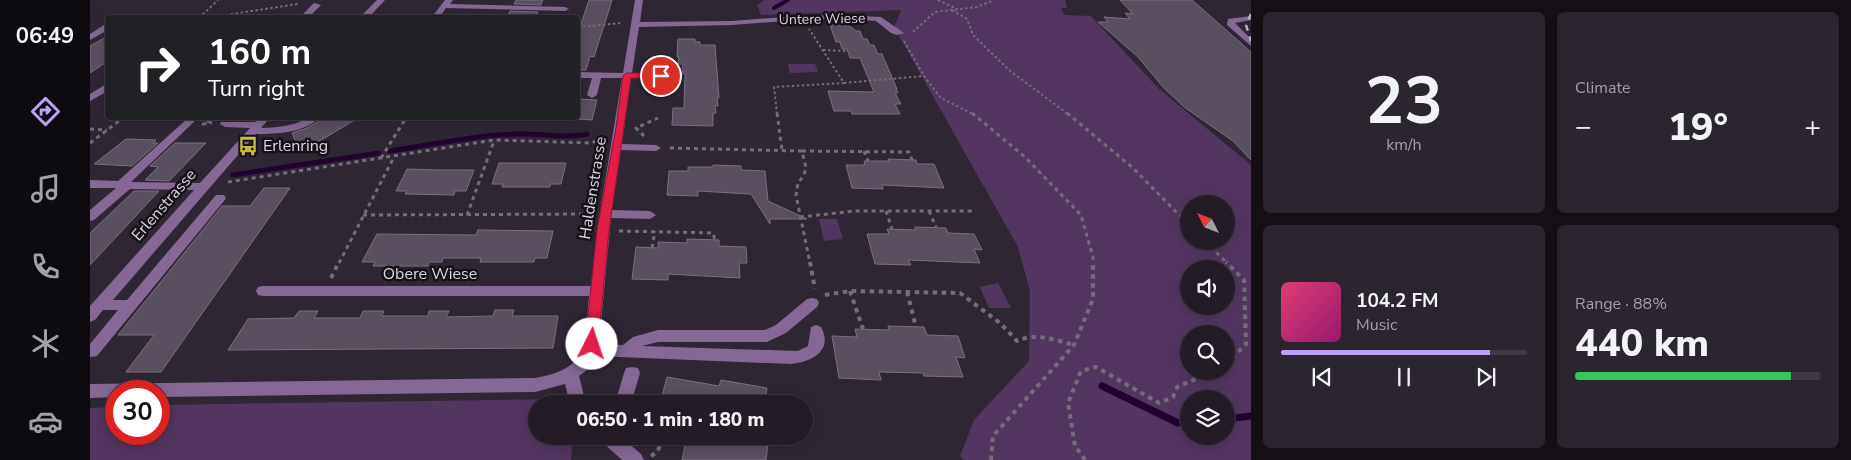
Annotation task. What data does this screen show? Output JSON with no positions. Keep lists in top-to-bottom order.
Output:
{
  "streets": {
    "street": [
      "Untere Wiese",
      "Haldenstrasse",
      "Erlenstrasse",
      "Obere Wiese"
    ]
  },
  "crossings": [
    ["Untere Wiese", "Haldenstrasse"],
    ["Haldenstrasse", "Obere Wiese"]
  ],
  "places": {
    "bus stop": ["Erlenring"]
  },
  "north": "top left",
  "page": {
    "tabs": "06:49",
    "tile": [
      ["23", "km/h"],
      "Climate",
      ["Range · 88%", "440 km"]
    ],
    "turn": ["160 m", "Turn right"],
    "heat": ["−", "19°", "+"],
    "song": ["104.2 FM", "Music"],
    "limit": "30",
    "trip": "06:50 · 1 min · 180 m"
  }
}
